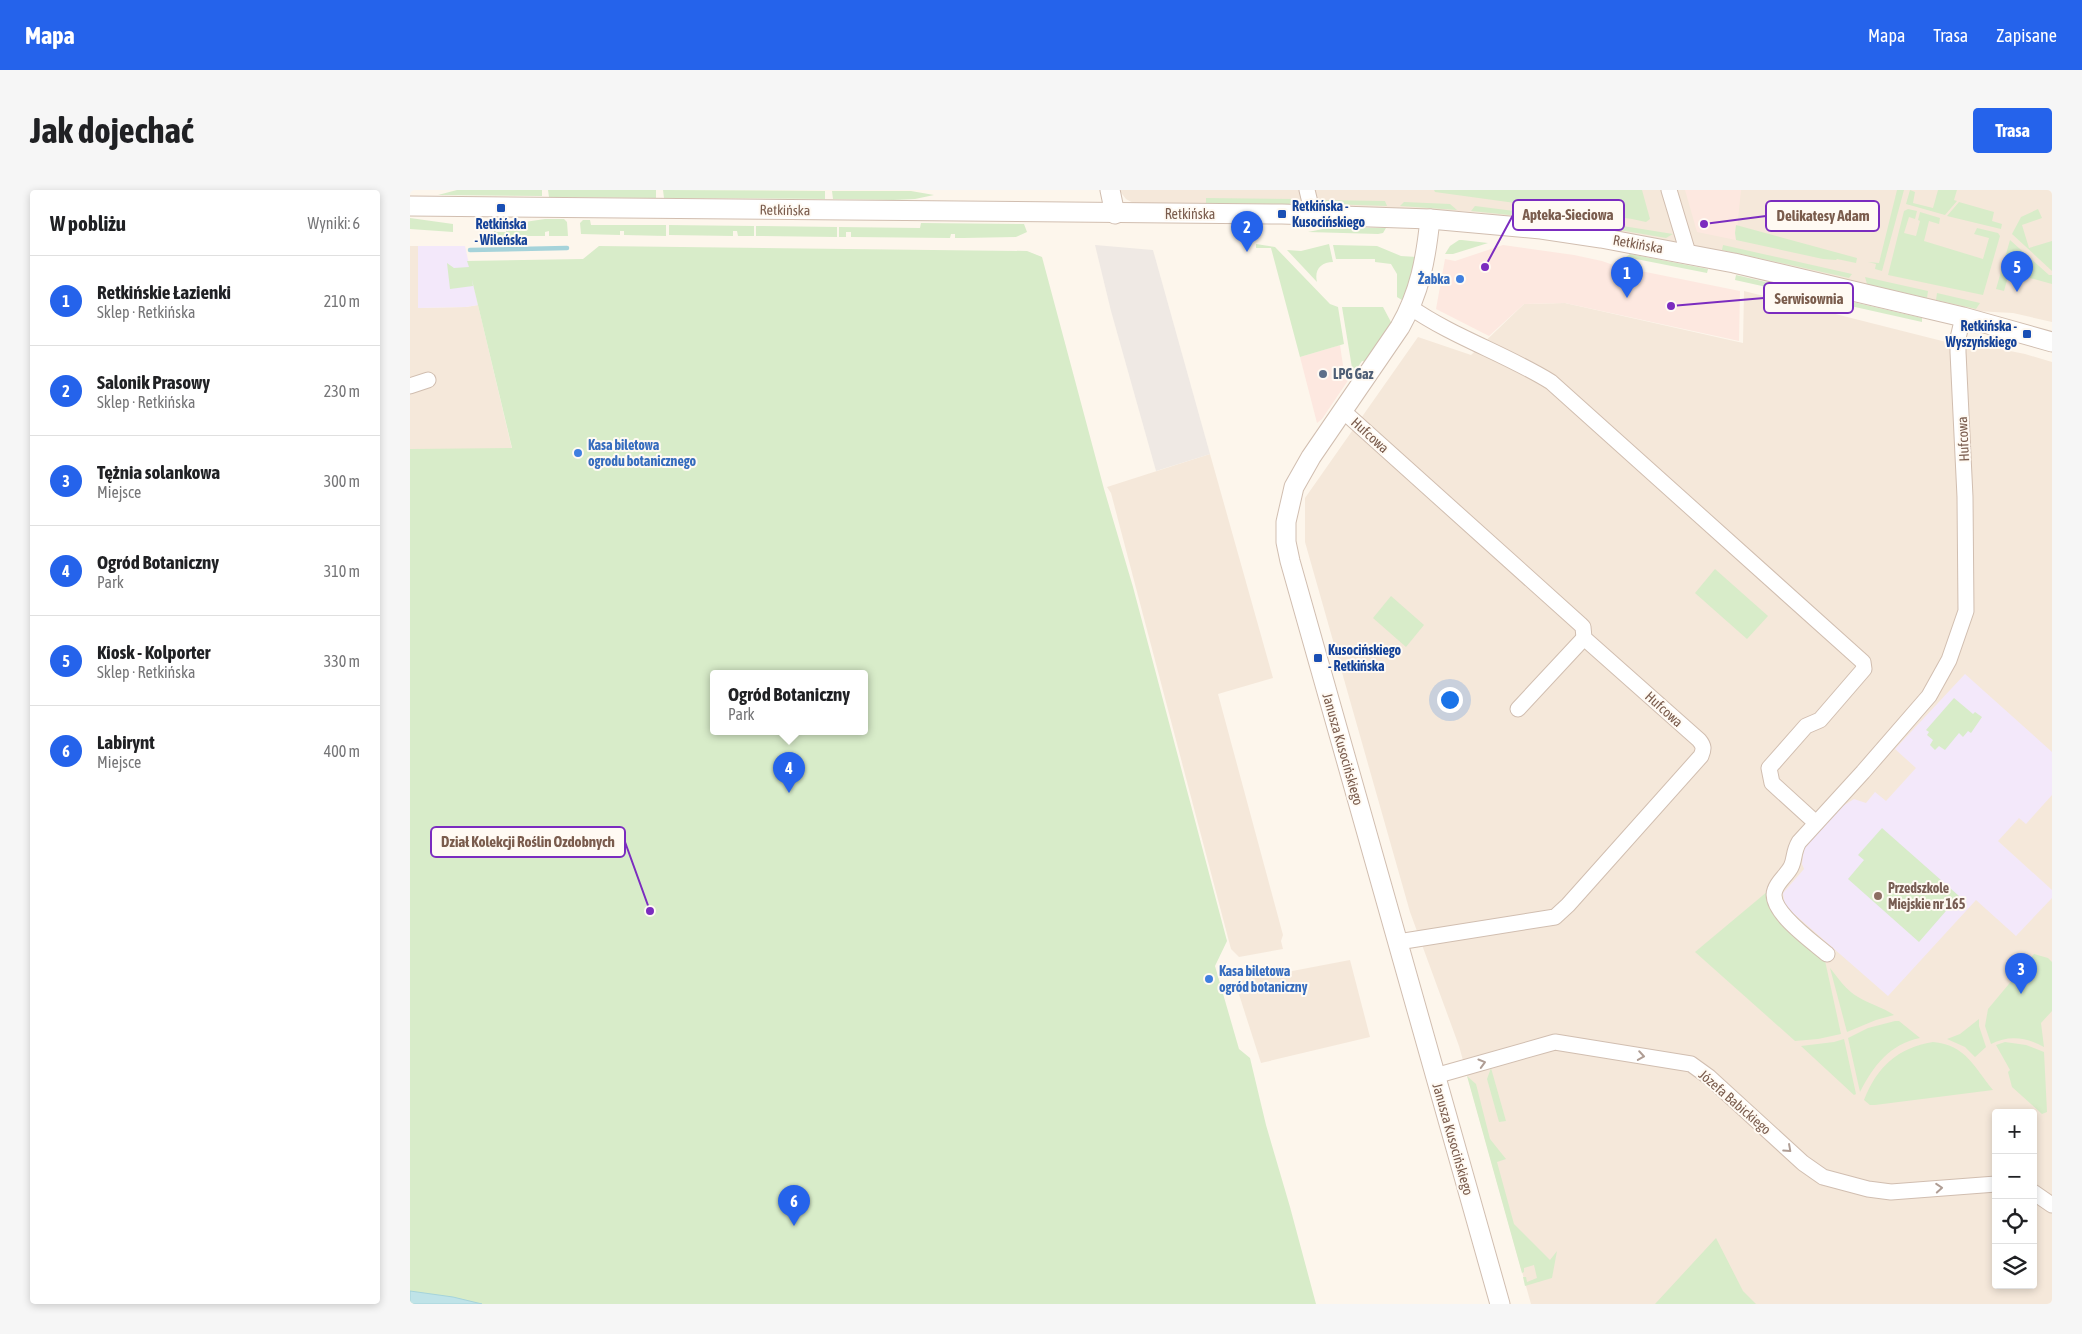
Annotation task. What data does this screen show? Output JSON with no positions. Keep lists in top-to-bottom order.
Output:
{
  "streets": {
    "street": [
      "Retkińska",
      "Hufcowa",
      "Janusza Kusocińskiego",
      "Józefa Babickiego"
    ]
  },
  "crossings": [
    ["Retkińska", "Hufcowa"],
    ["Retkińska", "Janusza Kusocińskiego"],
    ["Hufcowa", "Janusza Kusocińskiego"],
    ["Janusza Kusocińskiego", "Józefa Babickiego"]
  ],
  "one_way": ["Józefa Babickiego"],
  "places": {
    "transit": [
      "Retkińska - Wileńska",
      "Retkińska - Kusocińskiego",
      "Retkińska - Wyszyńskiego",
      "Kusocińskiego - Retkińska"
    ],
    "other": [
      "Delikatesy Adam",
      "Apteka-Sieciowa",
      "Żabka",
      "Serwisownia",
      "LPG Gaz",
      "Kasa biletowa ogrodu botanicznego",
      "Przedszkole Miejskie nr 165",
      "Dział Kolekcji Roślin Ozdobnych",
      "Kasa biletowa ogród botaniczny"
    ]
  },
  "page": {
    "header": "Mapa",
    "nav": ["Mapa", "Trasa", "Zapisane"],
    "buttons": "Trasa",
    "title": "Jak dojechać",
    "heading": ["W pobliżu", "Wyniki: 6"],
    "pins": [
      "2",
      "5",
      "1",
      "4",
      "3",
      "6"
    ],
    "list": [
      {
        "mark": "1",
        "name": "Retkińskie Łazienki",
        "note": "Sklep · Retkińska",
        "value": "210 m"
      },
      {
        "mark": "2",
        "name": "Salonik Prasowy",
        "note": "Sklep · Retkińska",
        "value": "230 m"
      },
      {
        "mark": "3",
        "name": "Tężnia solankowa",
        "note": "Miejsce",
        "value": "300 m"
      },
      {
        "mark": "4",
        "name": "Ogród Botaniczny",
        "note": "Park",
        "value": "310 m"
      },
      {
        "mark": "5",
        "name": "Kiosk - Kolporter",
        "note": "Sklep · Retkińska",
        "value": "330 m"
      },
      {
        "mark": "6",
        "name": "Labirynt",
        "note": "Miejsce",
        "value": "400 m"
      }
    ],
    "popup": ["Ogród Botaniczny", "Park"],
    "map_buttons": ["+", "−"]
  }
}
